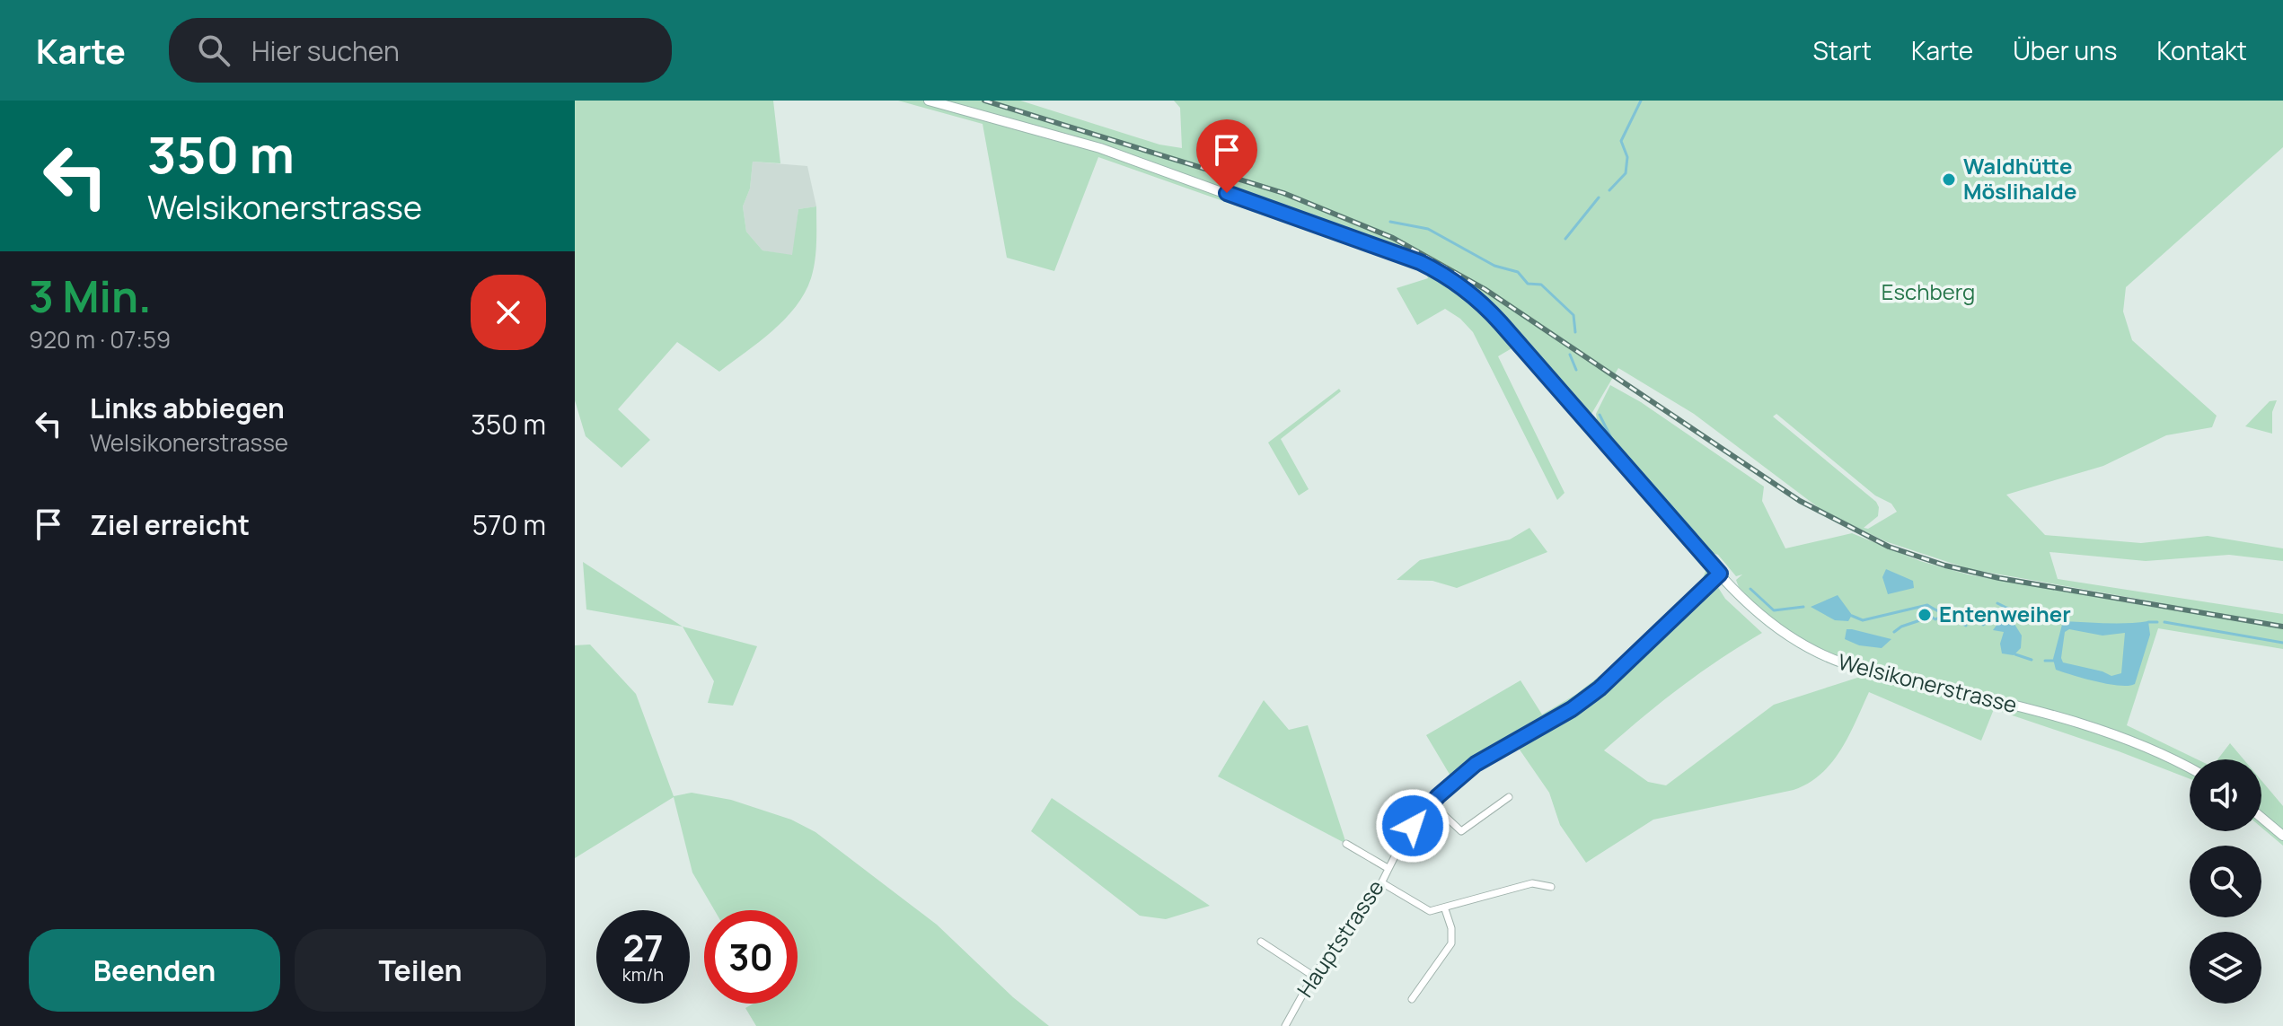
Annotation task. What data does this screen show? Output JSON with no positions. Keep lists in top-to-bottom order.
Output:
{
  "streets": {
    "main road": ["Welsikonerstrasse"],
    "street": ["Hauptstrasse"]
  },
  "crossings": [
    ["Welsikonerstrasse", "Hauptstrasse"]
  ],
  "parks": ["Eschberg"],
  "places": ["Waldhütte Möslihalde", "Entenweiher"],
  "page": {
    "header": "Karte",
    "search": "Hier suchen",
    "nav": [
      "Start",
      "Karte",
      "Über uns",
      "Kontakt"
    ],
    "turn": ["350 m", "Welsikonerstrasse"],
    "heading": ["3 Min.", "920 m · 07:59"],
    "list": [
      {
        "name": "Links abbiegen",
        "note": "Welsikonerstrasse",
        "value": "350 m"
      },
      {
        "name": "Ziel erreicht",
        "value": "570 m"
      }
    ],
    "speed": "27 km/h",
    "limit": "30",
    "buttons": ["Beenden", "Teilen"]
  }
}
